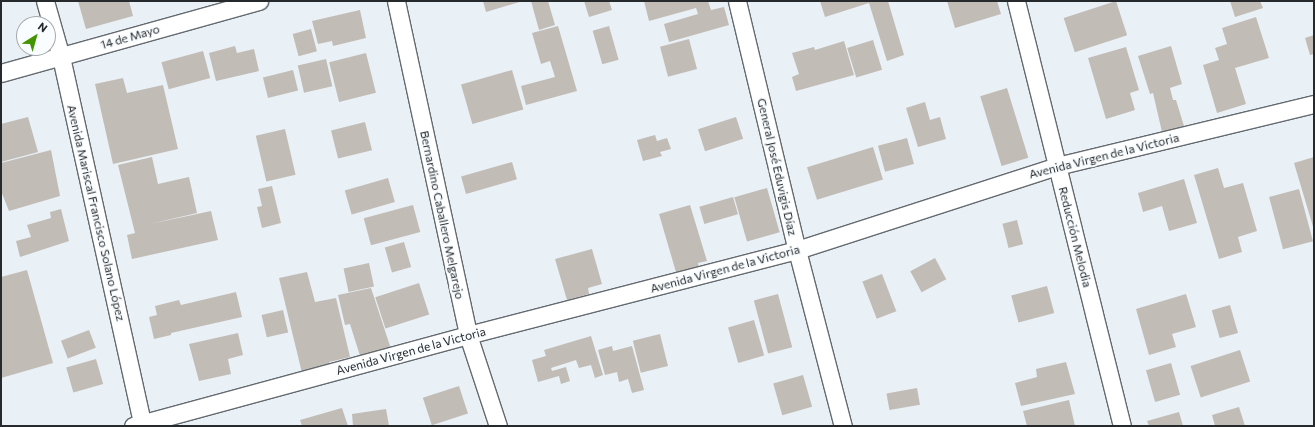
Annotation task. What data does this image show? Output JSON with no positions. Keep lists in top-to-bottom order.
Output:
{
  "streets": {
    "street": [
      "14 de Mayo",
      "Avenida Virgen de la Victoria",
      "General José Eduvigis Díaz",
      "Avenida Mariscal Francisco Solano López",
      "Bernardino Caballero Melgarejo",
      "Reducción Melodia"
    ]
  },
  "crossings": [
    ["14 de Mayo", "Avenida Mariscal Francisco Solano López"],
    ["Avenida Virgen de la Victoria", "General José Eduvigis Díaz"],
    ["Avenida Virgen de la Victoria", "Avenida Mariscal Francisco Solano López"],
    ["Avenida Virgen de la Victoria", "Bernardino Caballero Melgarejo"],
    ["Avenida Virgen de la Victoria", "Reducción Melodia"]
  ],
  "north": "top right"
}
